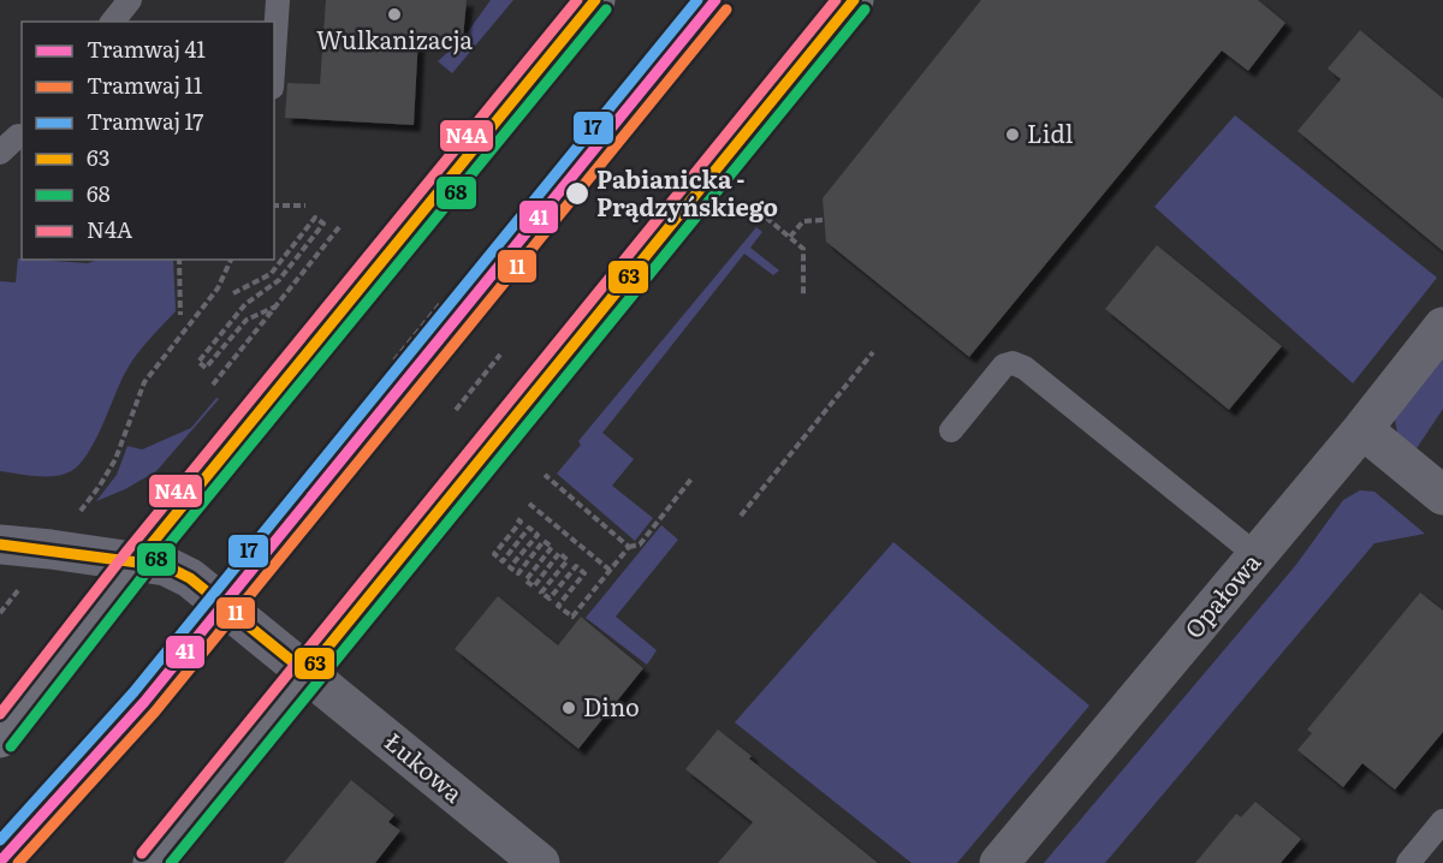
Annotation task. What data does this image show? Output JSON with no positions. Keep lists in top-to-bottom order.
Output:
{
  "streets": {
    "street": ["Opałowa", "Łukowa"]
  },
  "places": [
    "Wulkanizacja",
    "Lidl",
    "Pabianicka - Prądzyńskiego",
    "Dino"
  ],
  "lines": [
    "tram line 41",
    "tram line 17",
    "transit line 63",
    "transit line N4A",
    "tram line 11",
    "transit line 68"
  ],
  "legend": [
    "Tramwaj 41",
    "Tramwaj 11",
    "Tramwaj 17",
    "63",
    "68",
    "N4A"
  ]
}
